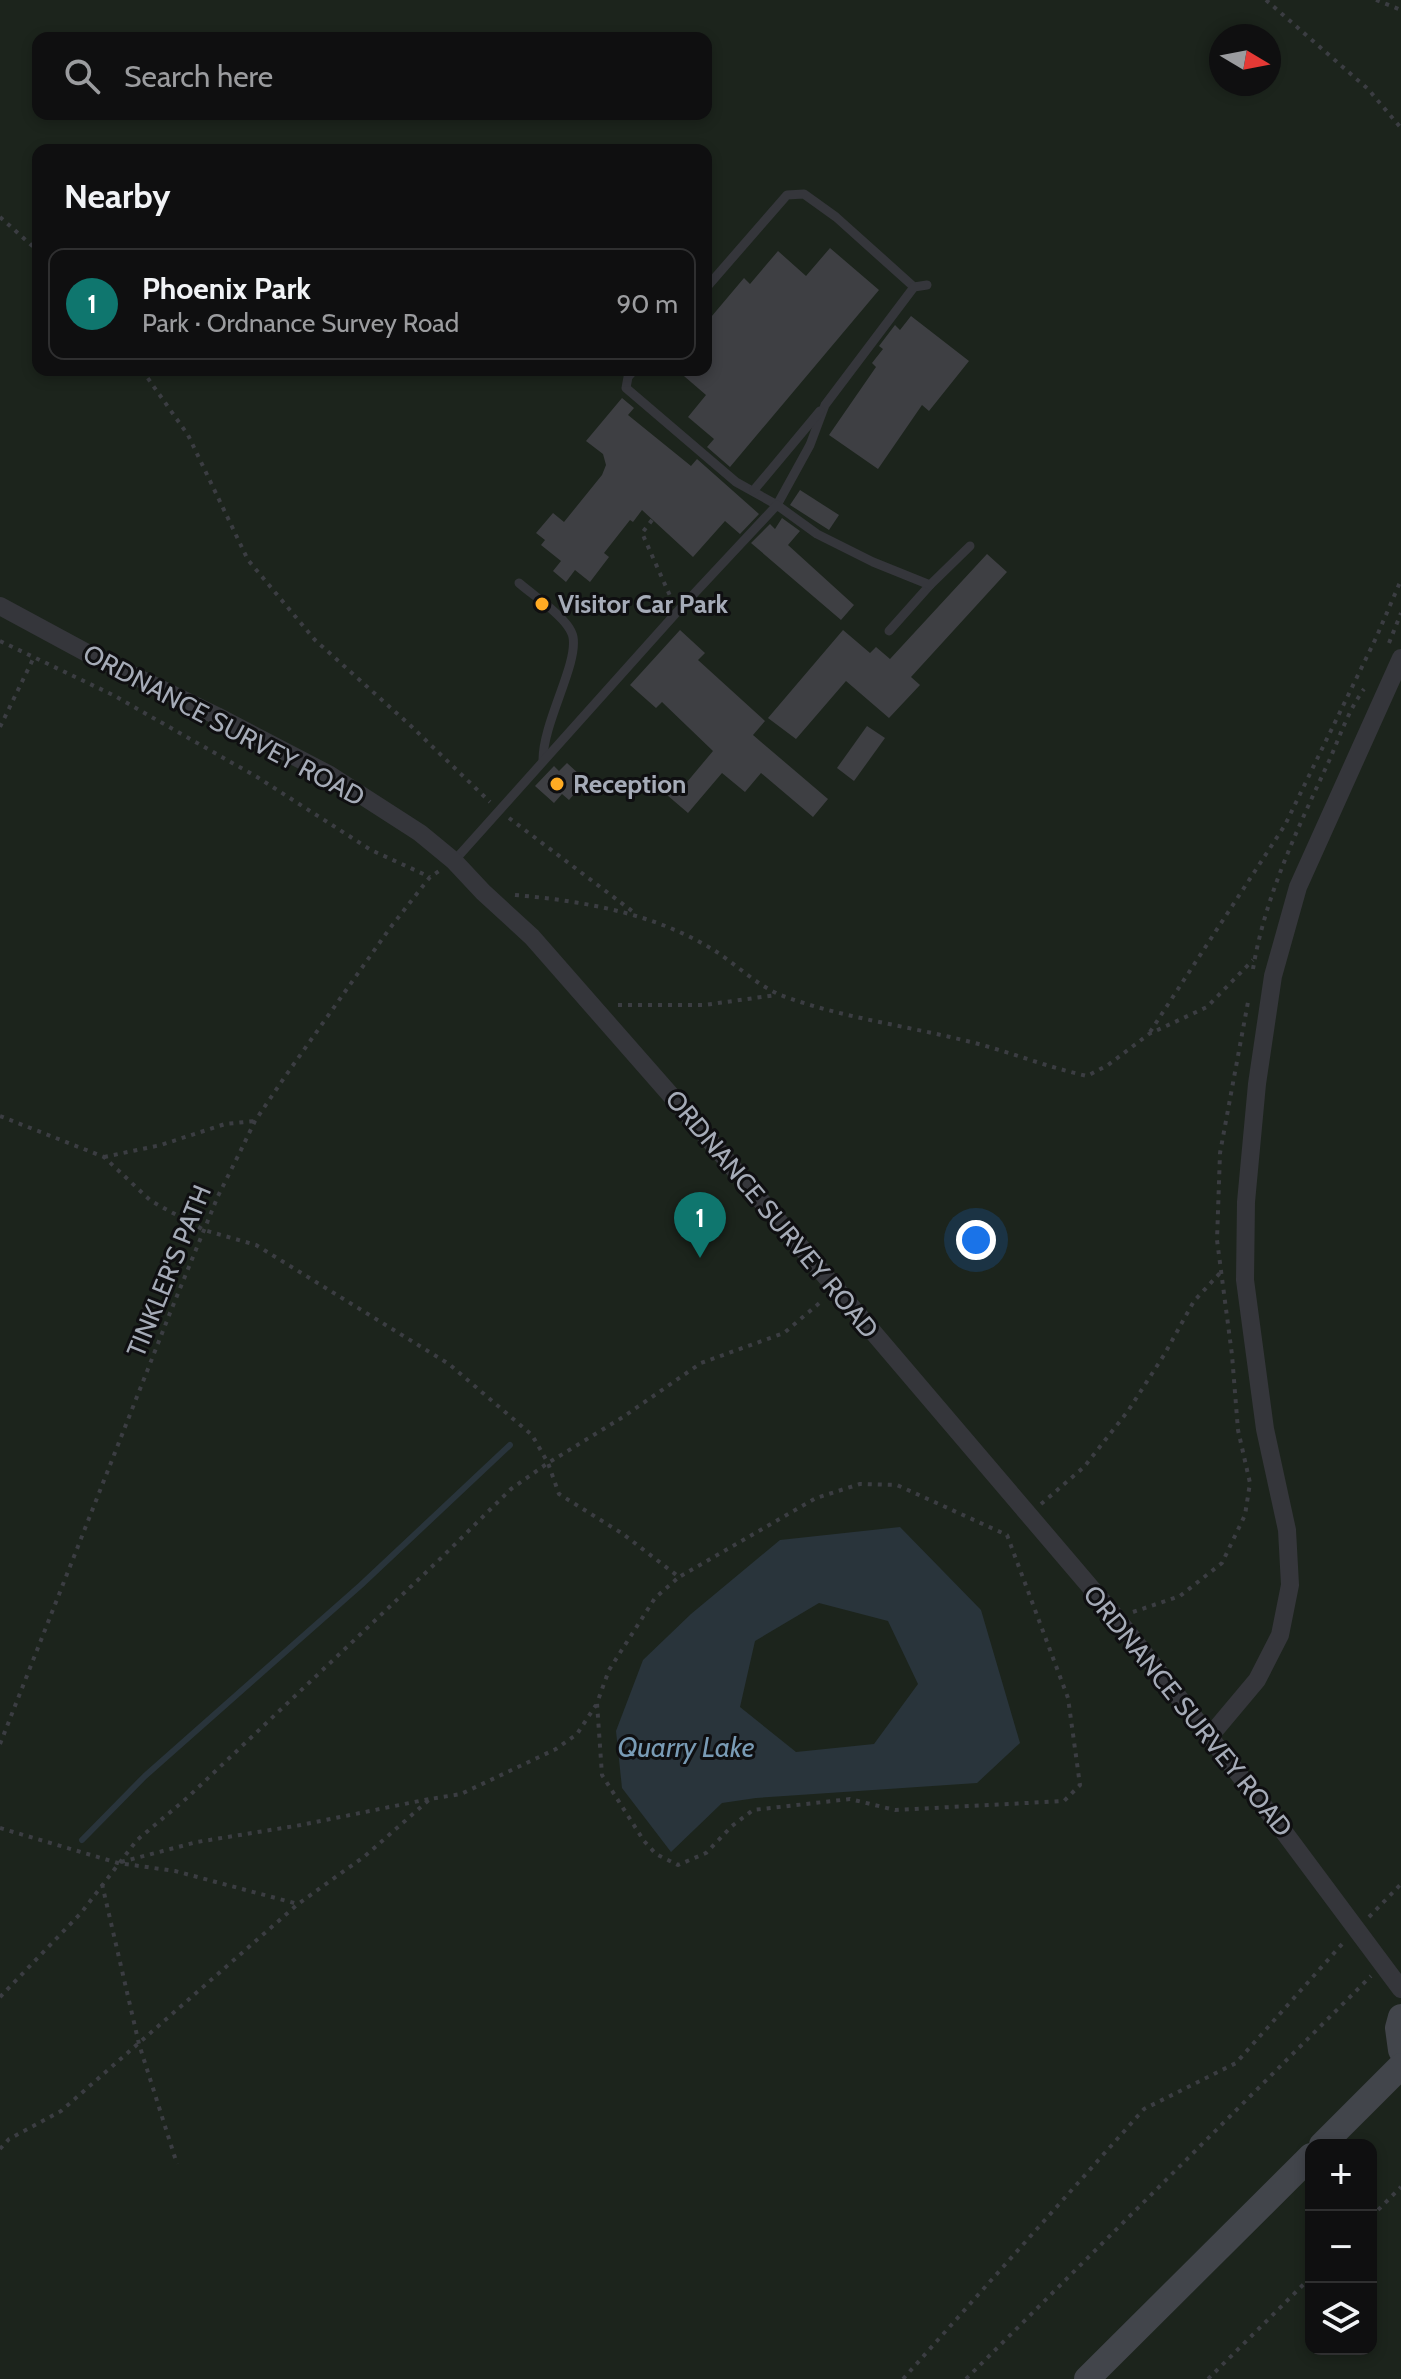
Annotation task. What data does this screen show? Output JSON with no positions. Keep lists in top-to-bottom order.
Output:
{
  "streets": {
    "street": ["ORDNANCE SURVEY ROAD"],
    "path": ["TINKLER'S PATH"]
  },
  "crossings": [
    ["ORDNANCE SURVEY ROAD", "TINKLER'S PATH"]
  ],
  "water": ["Quarry Lake"],
  "places": ["Visitor Car Park", "Reception"],
  "north": "right",
  "page": {
    "search": "Search here",
    "heading": "Nearby",
    "list": [
      {
        "mark": "1",
        "name": "Phoenix Park",
        "note": "Park · Ordnance Survey Road",
        "value": "90 m"
      }
    ],
    "pins": "1",
    "map_buttons": ["+", "−"]
  }
}
